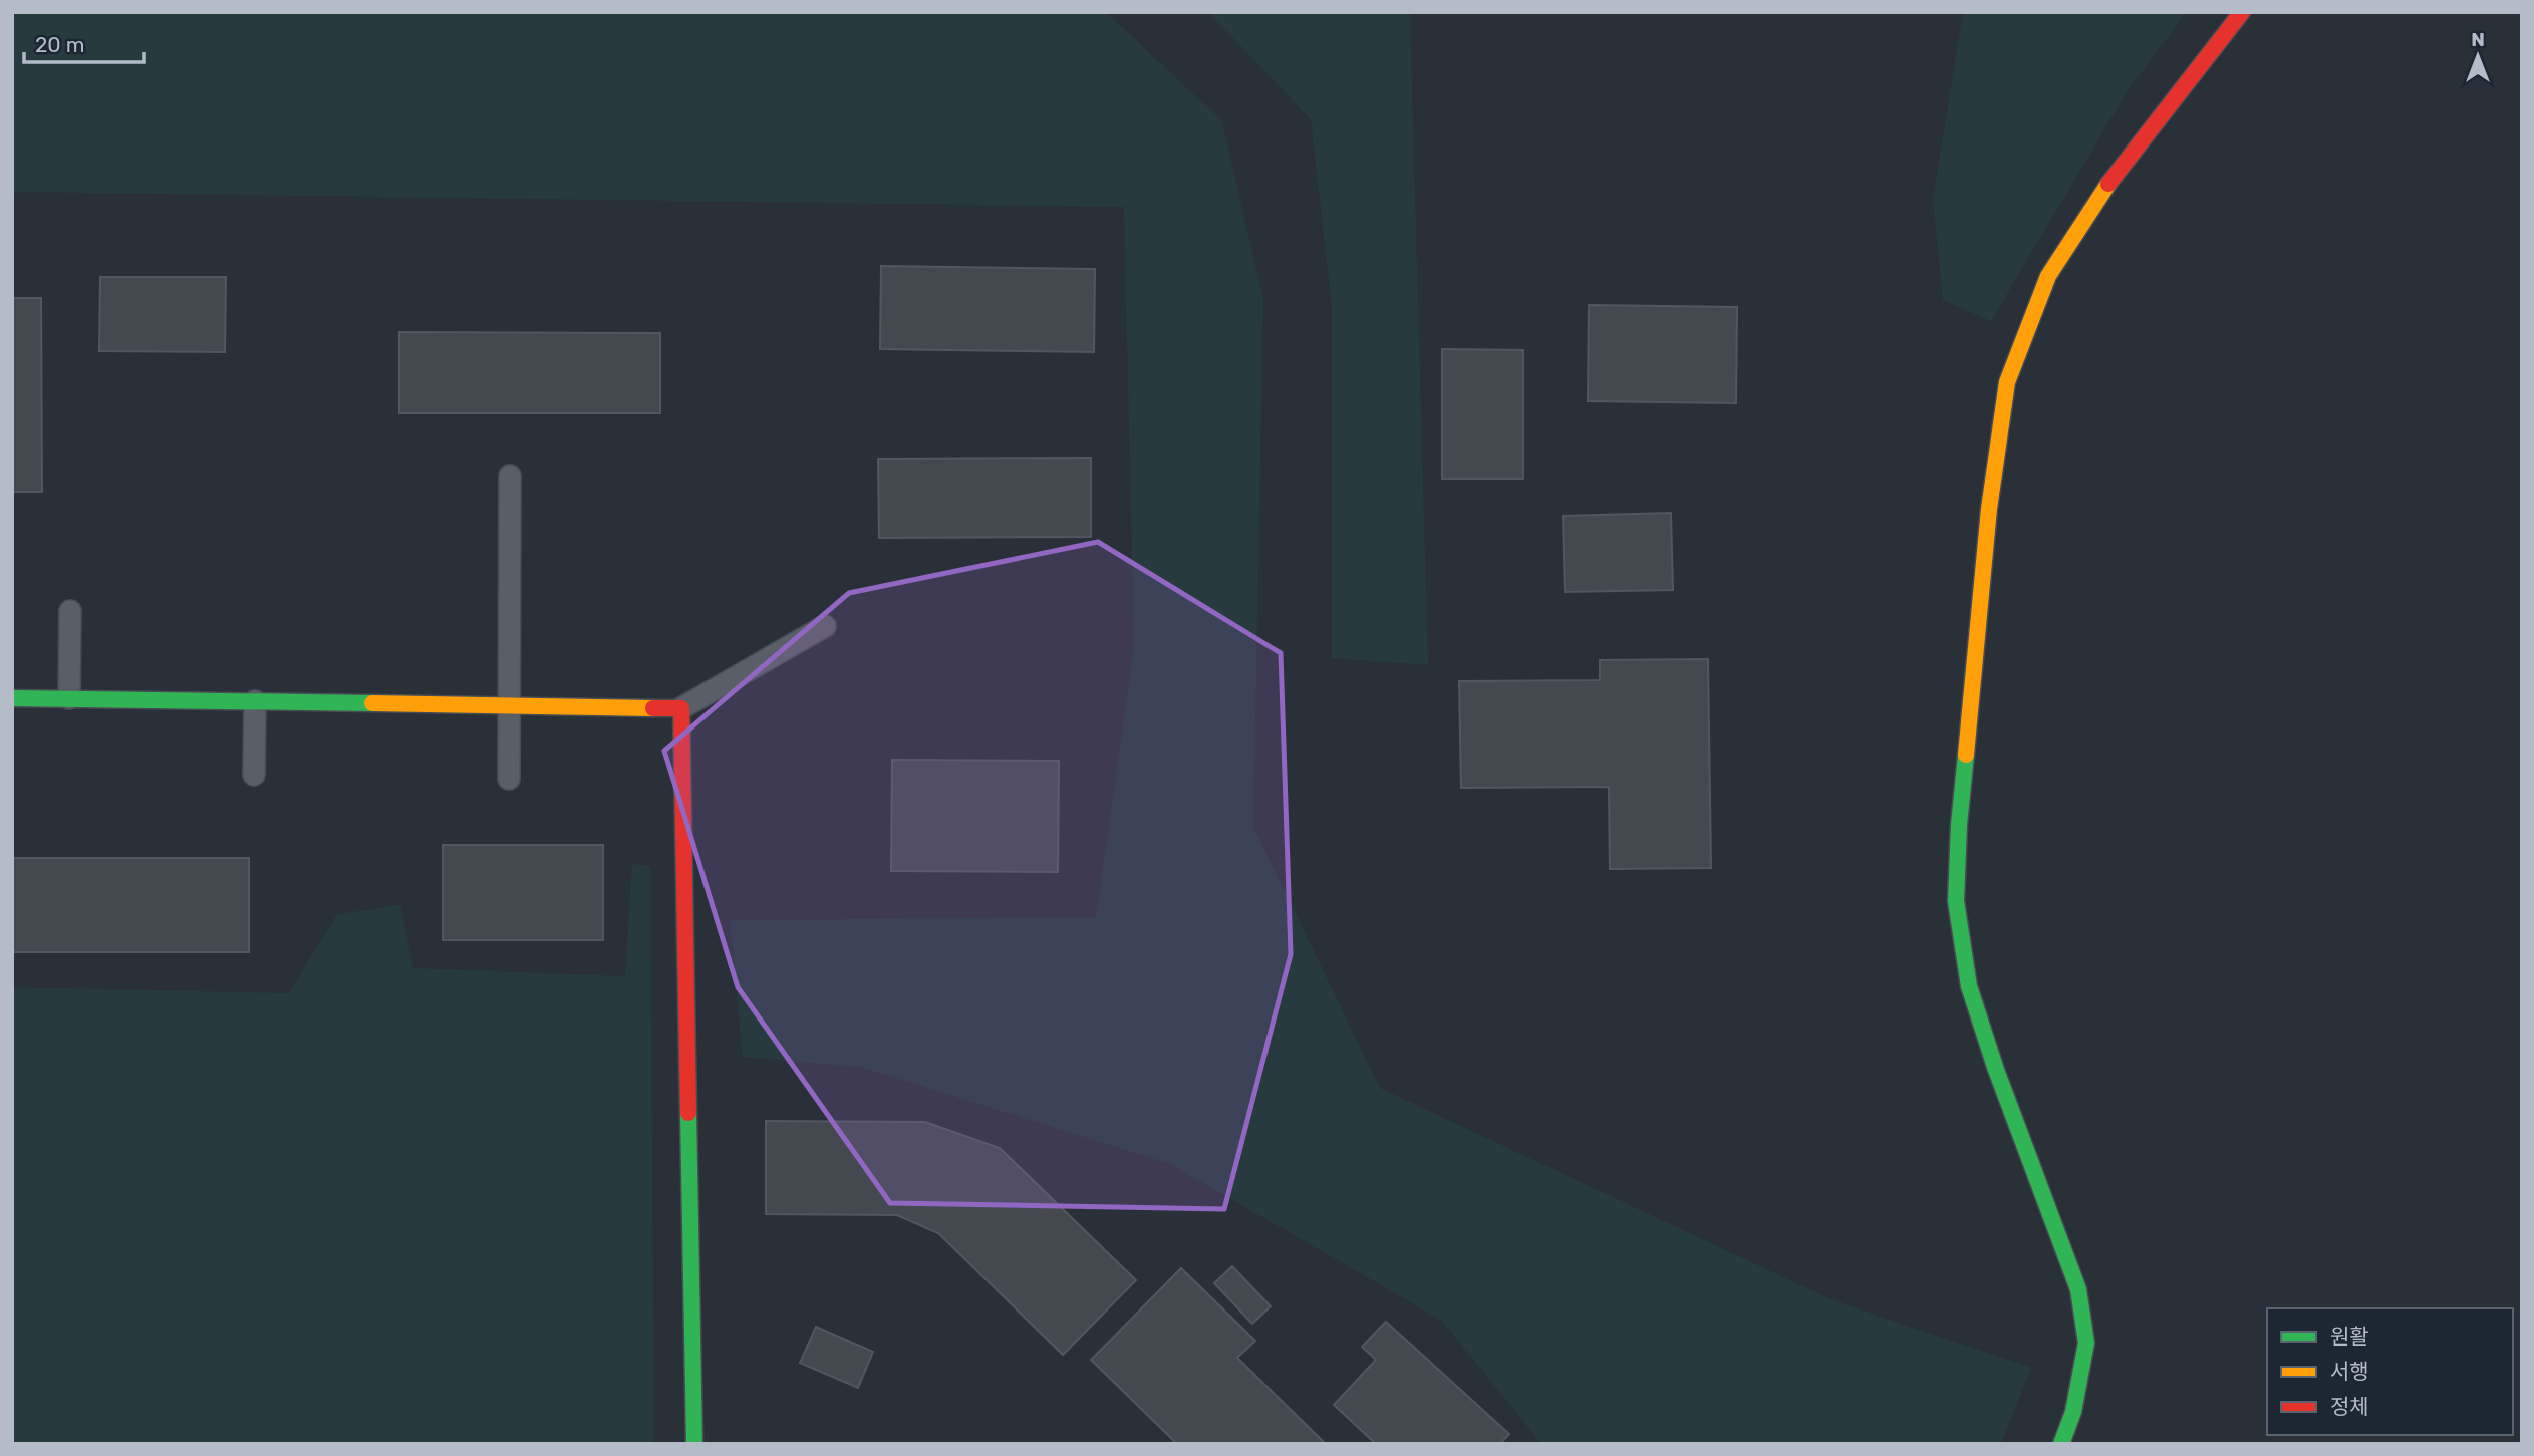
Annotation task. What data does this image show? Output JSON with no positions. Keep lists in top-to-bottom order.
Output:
{
  "legend": ["원활", "서행", "정체"],
  "scale_bar": "20 m",
  "north": "top"
}
